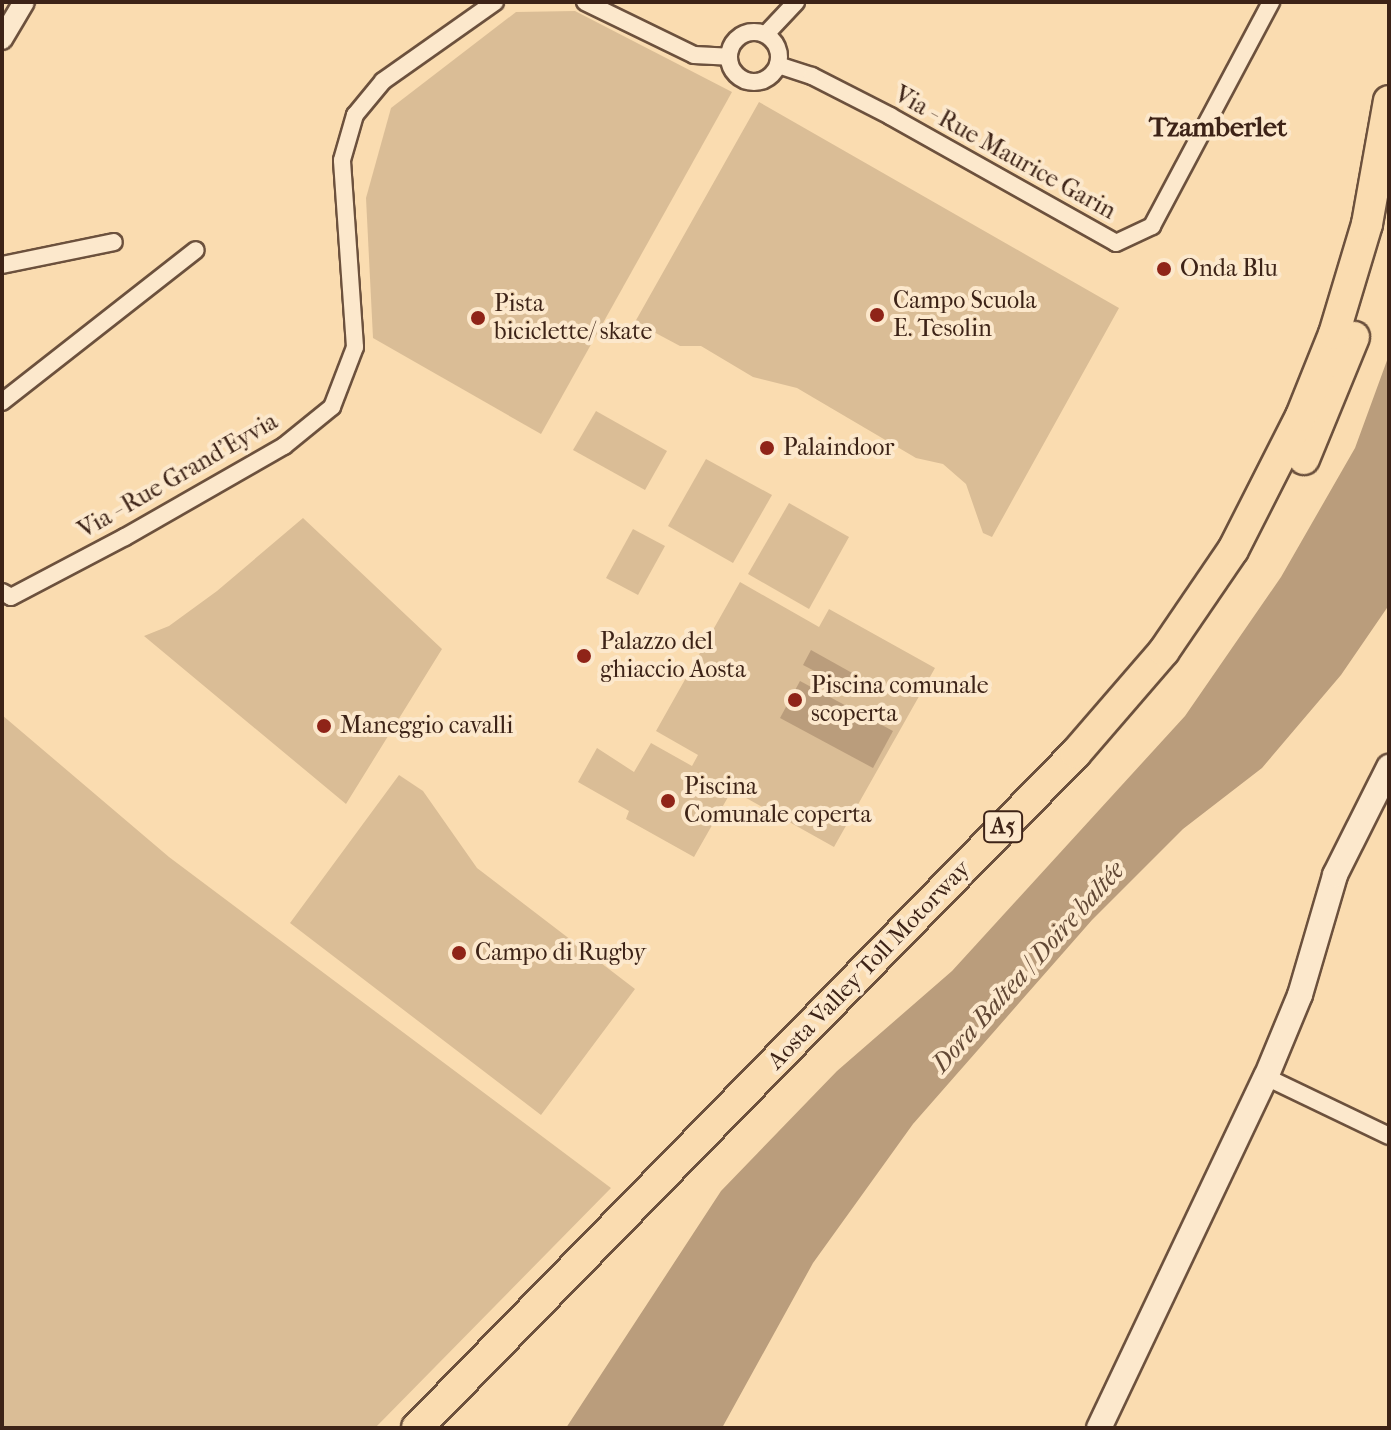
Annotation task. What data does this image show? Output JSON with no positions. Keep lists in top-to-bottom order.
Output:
{
  "streets": {
    "highway": ["A5", "Aosta Valley Toll Motorway"],
    "street": ["Via - Rue Maurice Garin", "Via - Rue Grand'Eyvia"]
  },
  "districts": ["Tzamberlet"],
  "water": ["Dora Baltea / Doire baltée"],
  "places": [
    "Onda Blu",
    "Campo Scuola E. Tesolin",
    "Pista biciclette/ skate",
    "Palaindoor",
    "Palazzo del ghiaccio Aosta",
    "Piscina comunale scoperta",
    "Maneggio cavalli",
    "Piscina Comunale coperta",
    "Campo di Rugby"
  ]
}
